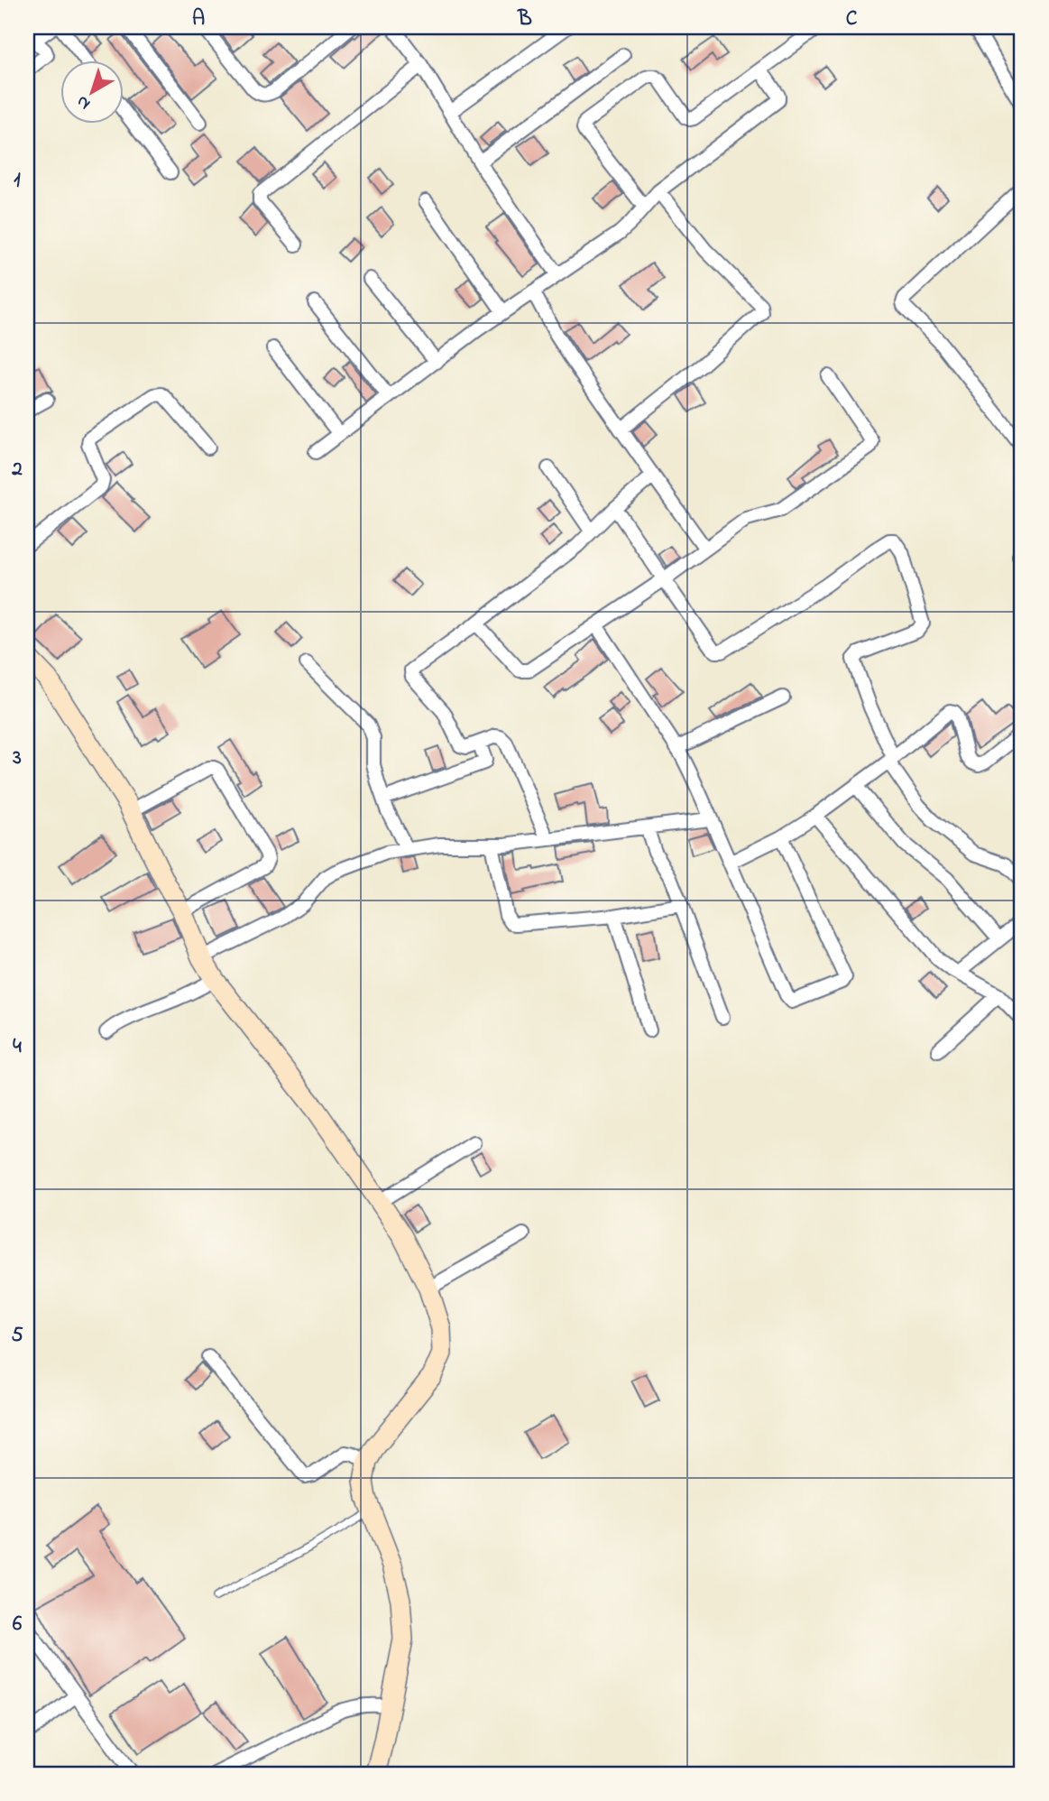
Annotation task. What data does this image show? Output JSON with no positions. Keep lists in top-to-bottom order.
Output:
{
  "north": "bottom left",
  "grid": {
    "columns": ["A", "B", "C"],
    "rows": [
      "1",
      "2",
      "3",
      "4",
      "5",
      "6"
    ]
  }
}
